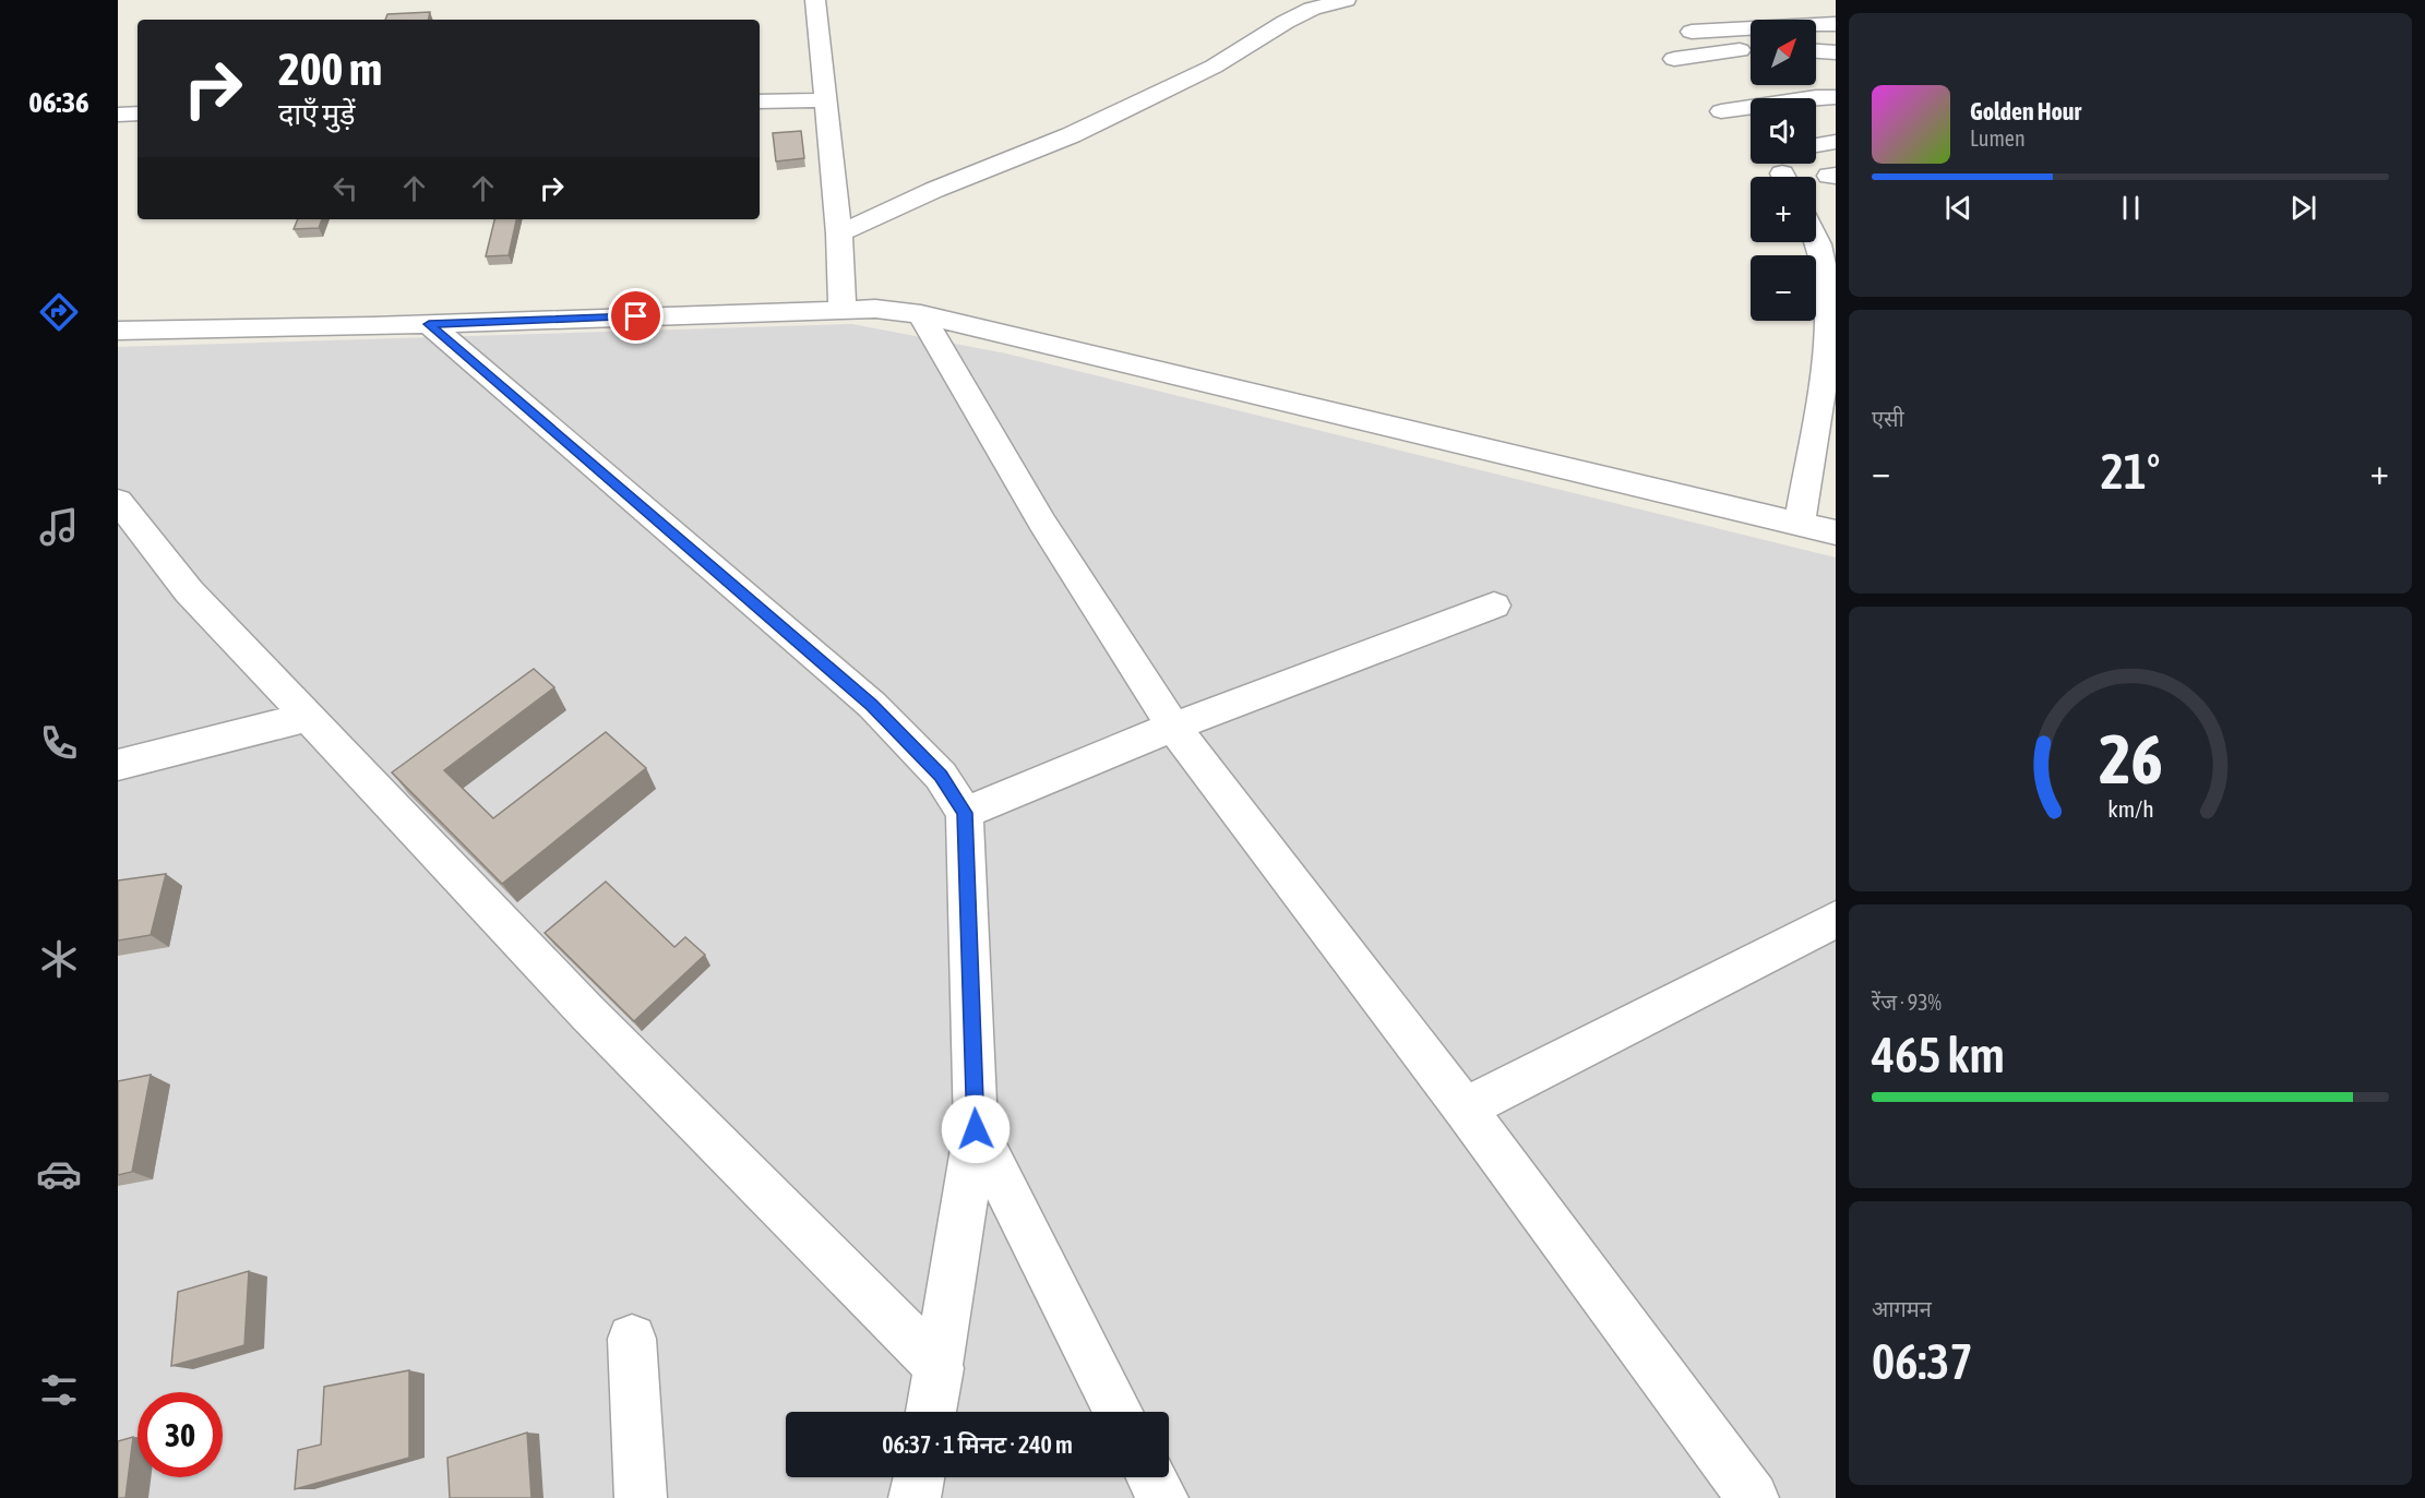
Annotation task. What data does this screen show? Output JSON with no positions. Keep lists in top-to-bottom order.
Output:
{
  "north": "top right",
  "page": {
    "tabs": "06:36",
    "map_buttons": ["+", "−"],
    "turn": ["200 m", "दाएँ मुड़ें"],
    "song": ["Golden Hour", "Lumen"],
    "tile": [
      "एसी",
      ["रेंज · 93%", "465 km"],
      ["आगमन", "06:37"]
    ],
    "heat": ["−", "21°", "+"],
    "limit": "30",
    "trip": "06:37 · 1 मिनट · 240 m",
    "gauge": ["26", "km/h"]
  }
}
